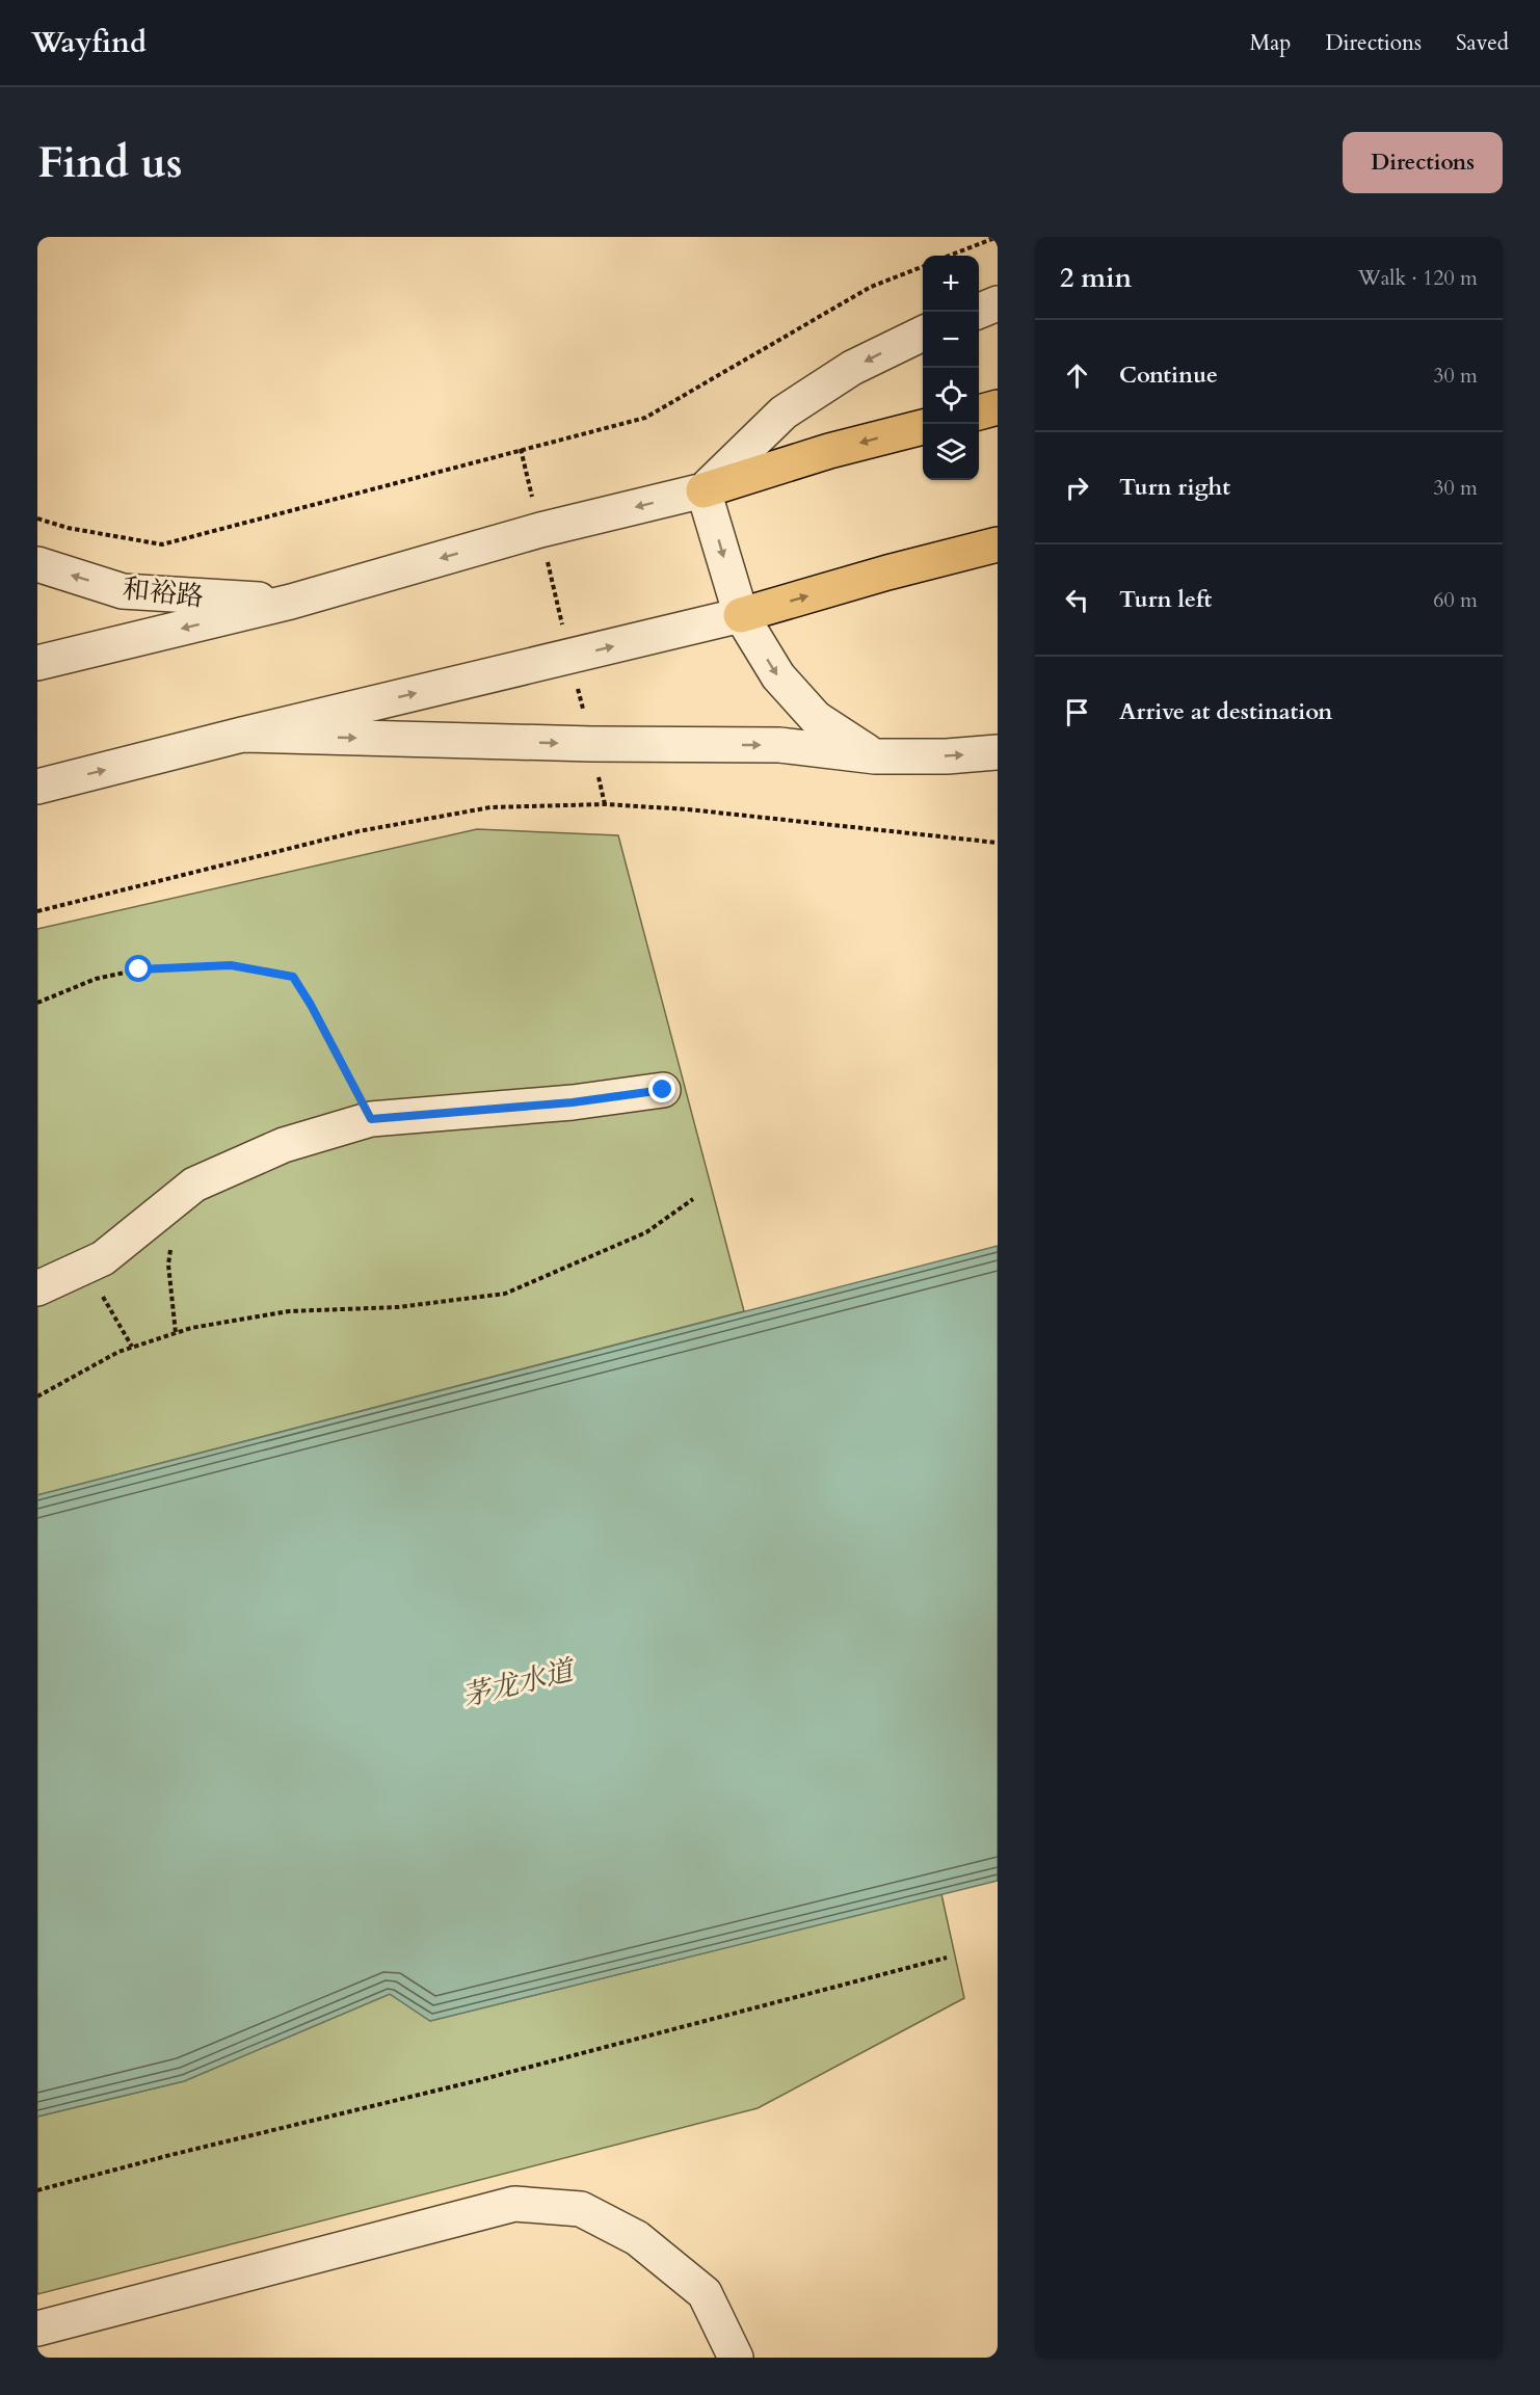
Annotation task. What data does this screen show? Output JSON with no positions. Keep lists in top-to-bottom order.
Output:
{
  "streets": {
    "street": ["和裕路"]
  },
  "water": ["茅龙水道"],
  "page": {
    "header": "Wayfind",
    "nav": ["Map", "Directions", "Saved"],
    "buttons": "Directions",
    "title": "Find us",
    "heading": ["2 min", "Walk · 120 m"],
    "map_buttons": ["+", "−"],
    "list": [
      ["Continue", "30 m"],
      ["Turn right", "30 m"],
      ["Turn left", "60 m"],
      "Arrive at destination"
    ]
  }
}
